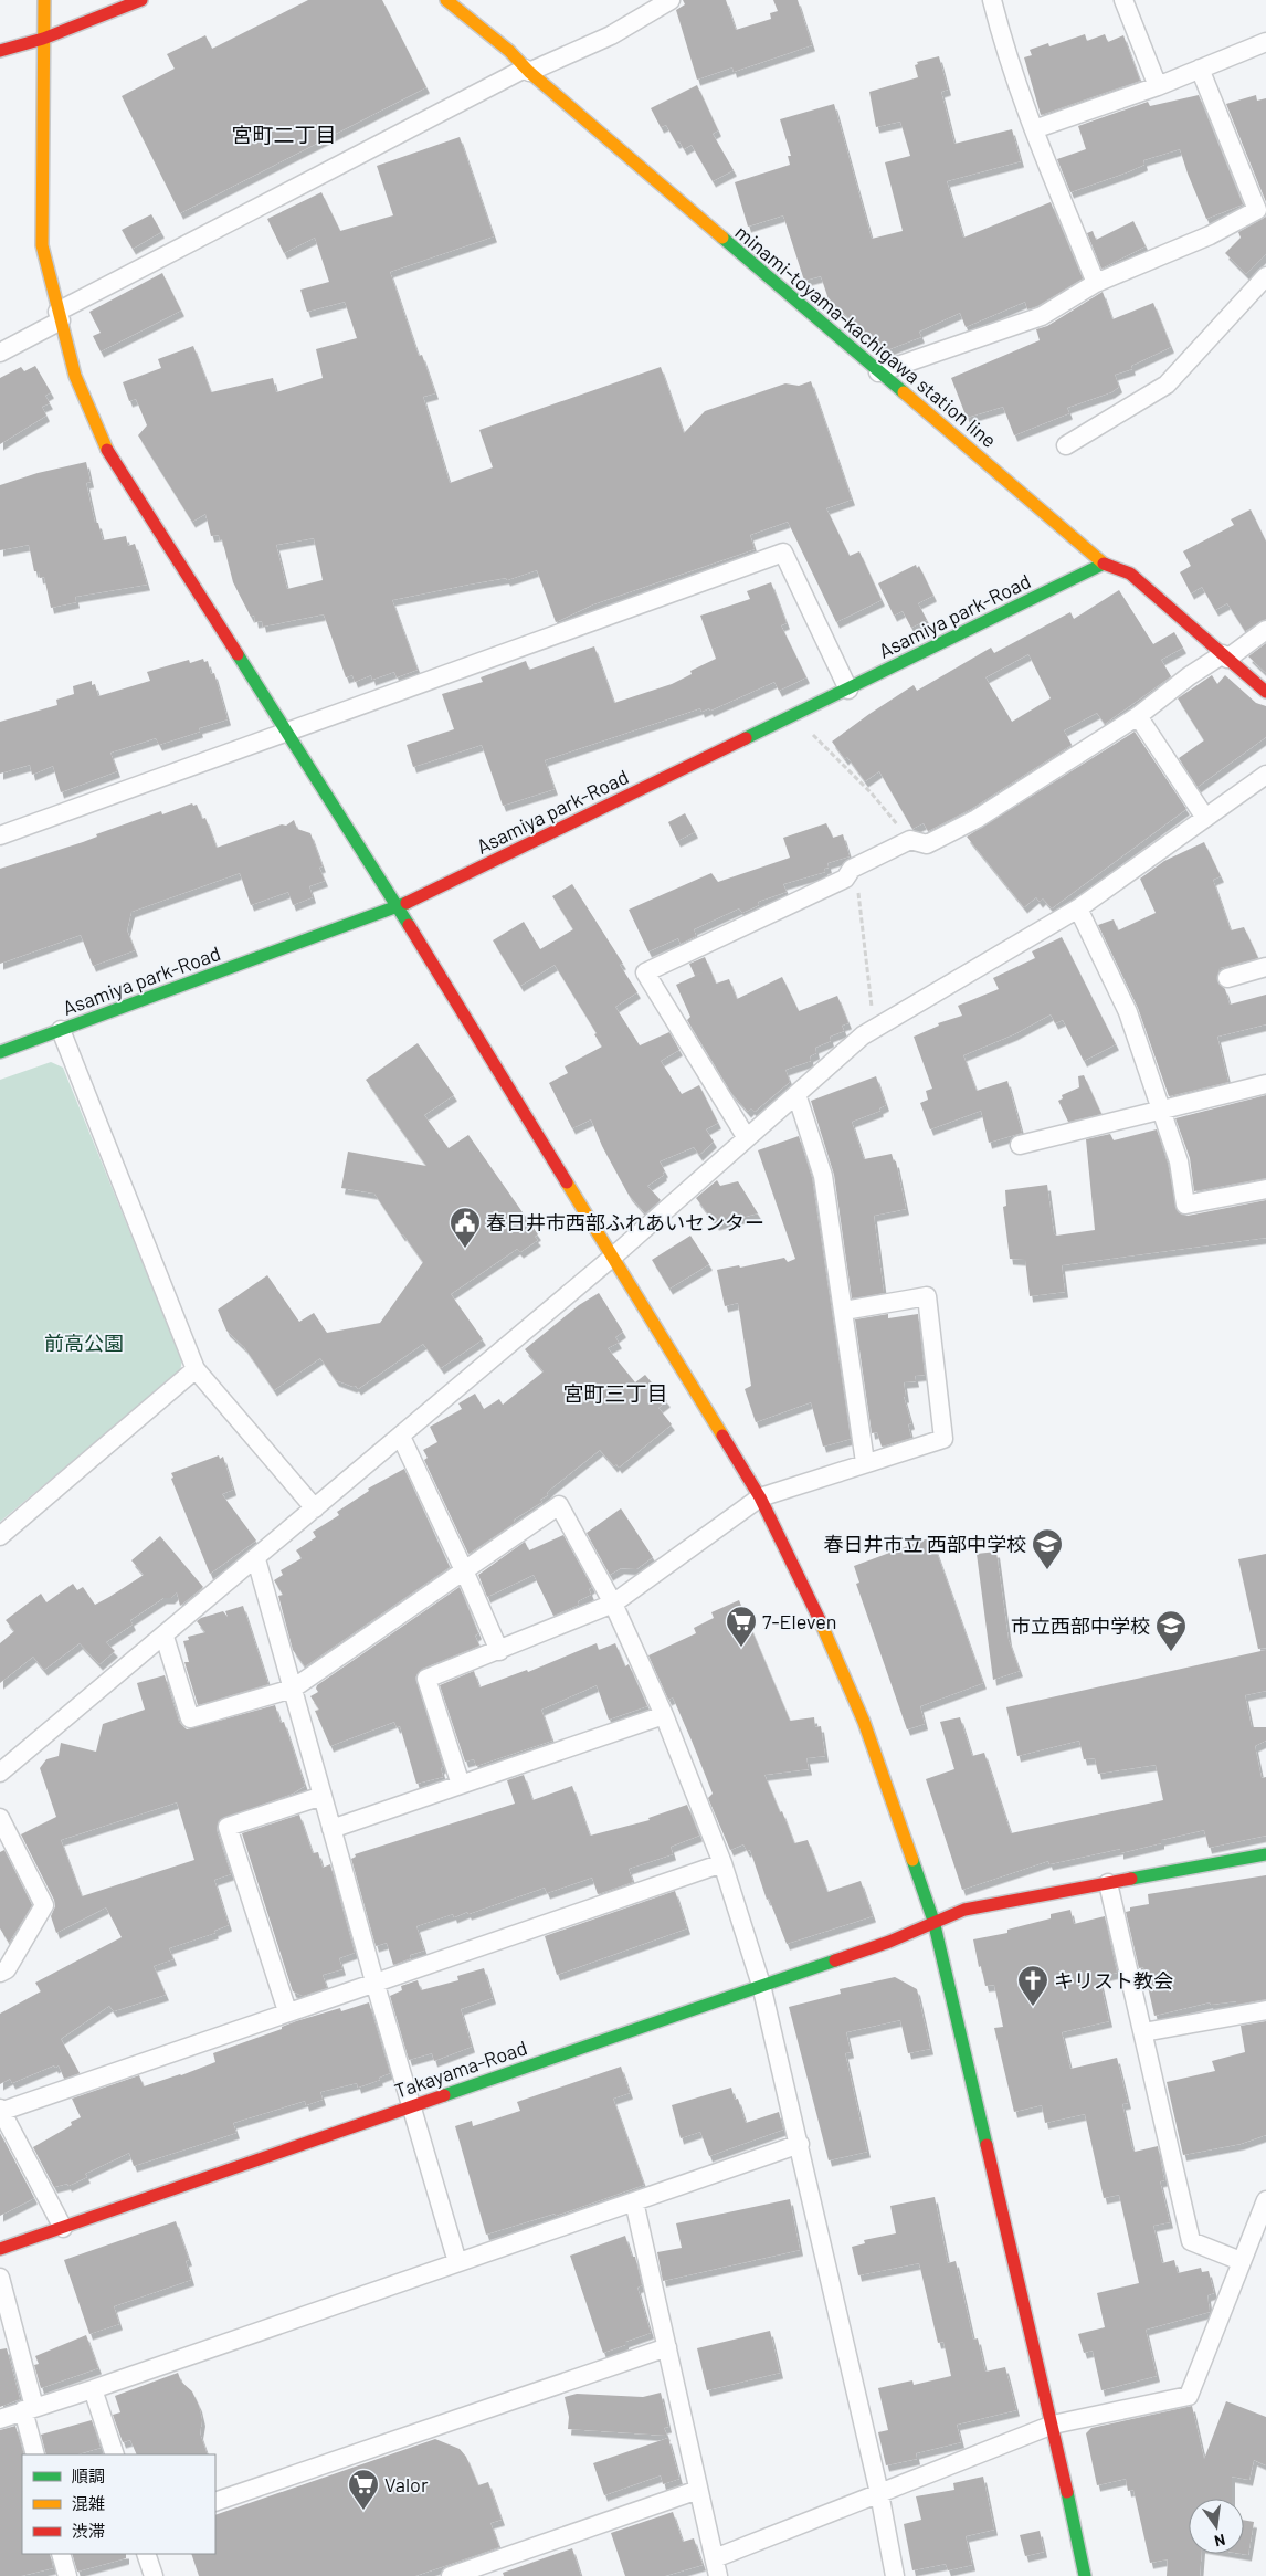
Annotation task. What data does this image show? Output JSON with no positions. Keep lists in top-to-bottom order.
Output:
{
  "streets": {
    "street": ["minami-toyama-kachigawa station line", "Asamiya park-Road", "Takayama-Road"]
  },
  "crossings": [
    ["minami-toyama-kachigawa station line", "Asamiya park-Road"]
  ],
  "districts": ["宮町二丁目", "宮町三丁目"],
  "parks": ["前高公園"],
  "places": {
    "public building": ["春日井市西部ふれあいセンター"],
    "school or university": ["春日井市立 西部中学校", "市立西部中学校"],
    "supermarket": ["7-Eleven", "Valor"],
    "church": ["キリスト教会"]
  },
  "legend": ["順調", "混雑", "渋滞"],
  "north": "bottom"
}
